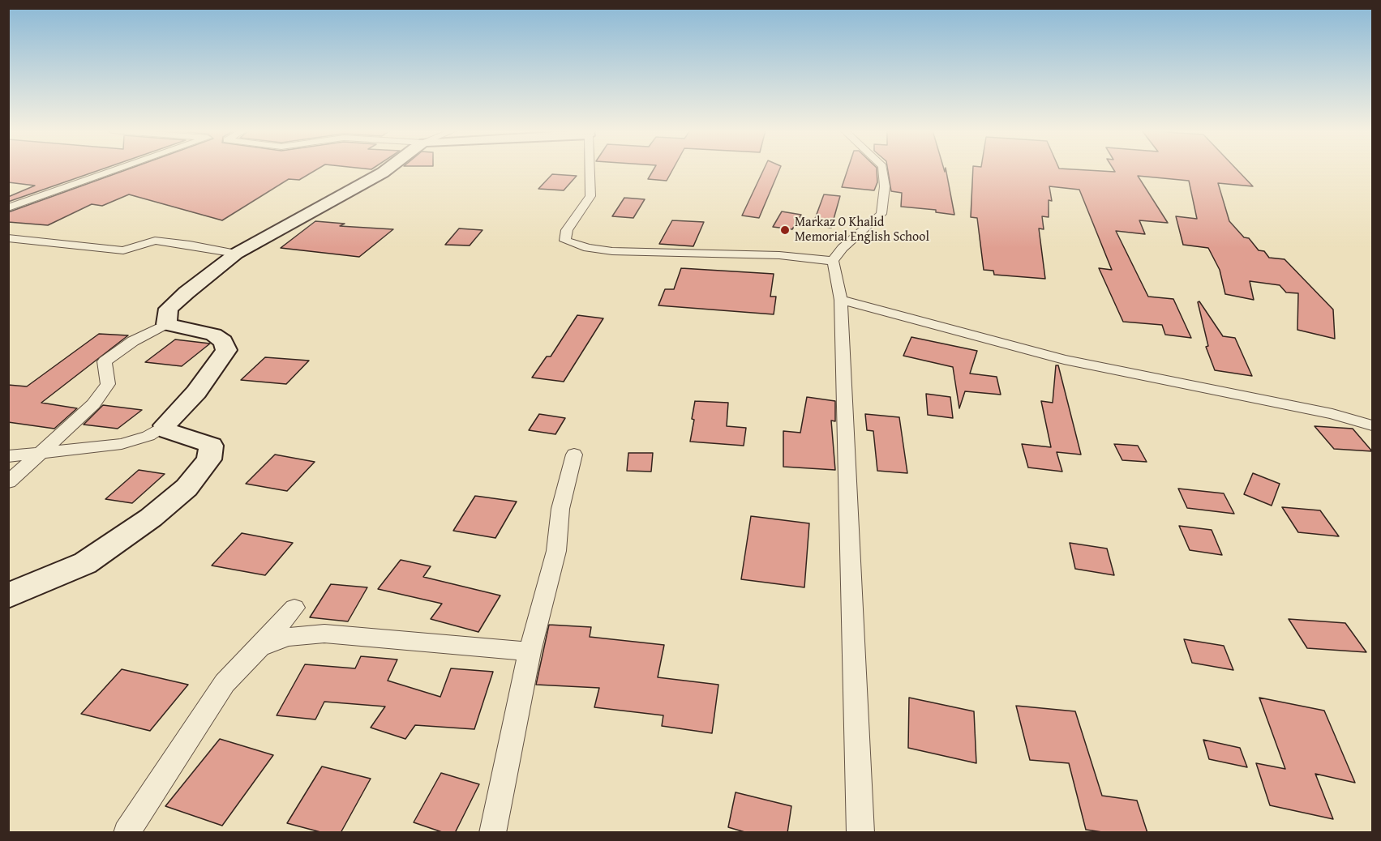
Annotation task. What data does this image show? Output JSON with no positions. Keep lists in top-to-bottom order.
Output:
{
  "places": ["Markaz O Khalid Memorial English School"]
}
